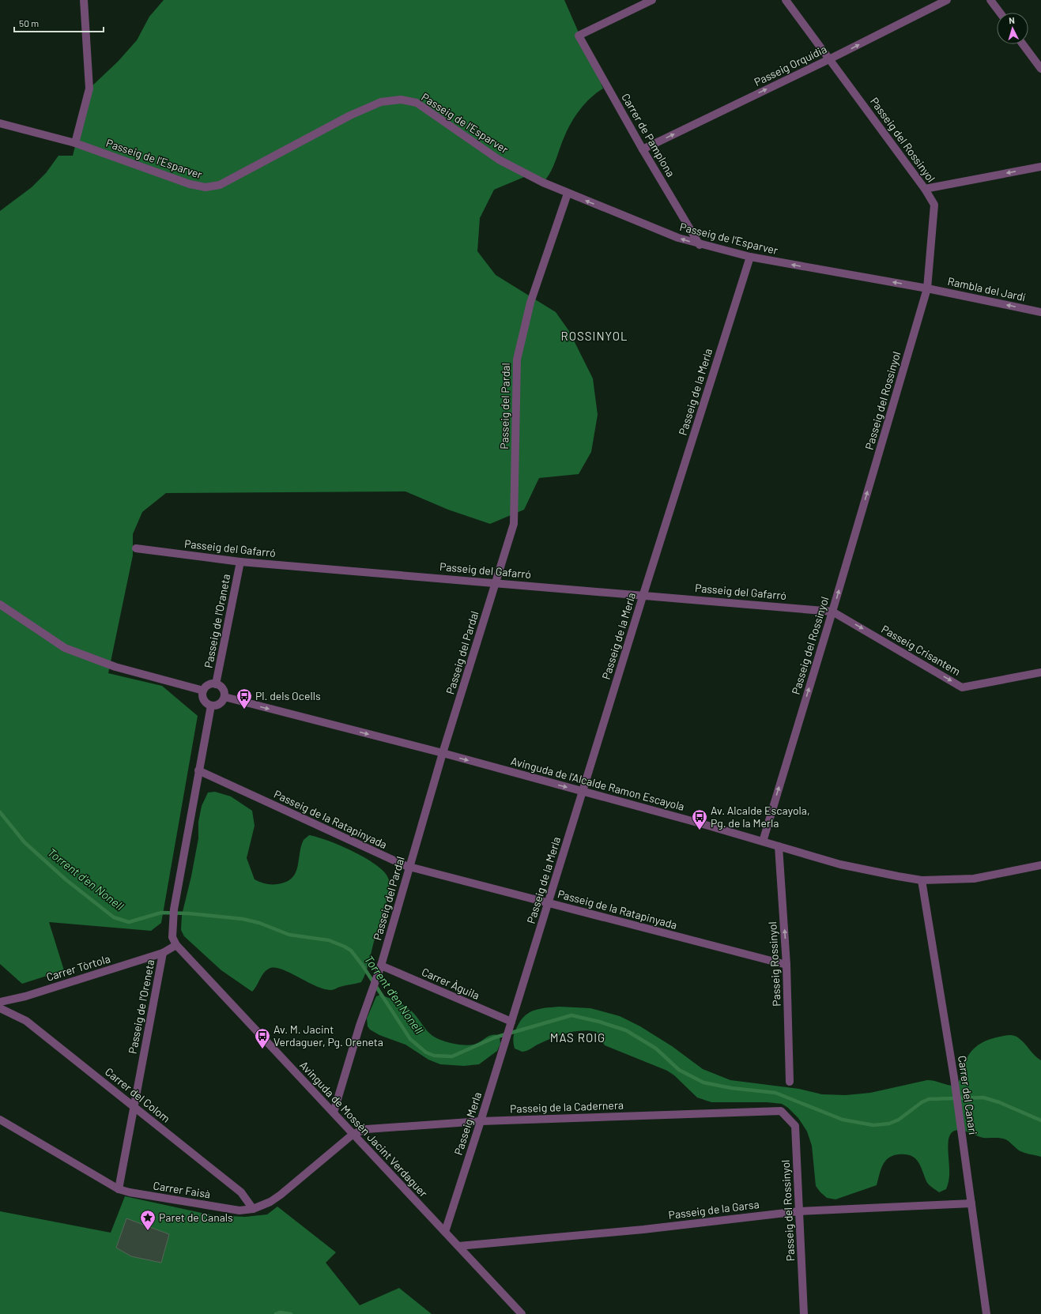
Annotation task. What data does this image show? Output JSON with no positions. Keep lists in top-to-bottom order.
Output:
{
  "streets": {
    "street": [
      "Passeig Orquídia",
      "Passeig de l'Esparver",
      "Carrer de Pamplona",
      "Passeig del Rossinyol",
      "Rambla del Jardí",
      "Passeig de la Merla",
      "Passeig del Pardal",
      "Passeig del Gafarró",
      "Passeig de l'Oraneta",
      "Passeig Crisantem",
      "Avinguda de l'Alcalde Ramon Escayola",
      "Passeig de la Ratapinyada",
      "Passeig Rossinyol",
      "Carrer Tòrtola",
      "Carrer Àguila",
      "Passeig de l'Oreneta",
      "Carrer del Colom",
      "Carrer del Canari",
      "Passeig de la Cadernera",
      "Passeig Merla",
      "Avinguda de Mossèn Jacint Verdaguer",
      "Carrer Faisà",
      "Passeig de la Garsa"
    ]
  },
  "crossings": [
    ["Passeig Orquídia", "Carrer de Pamplona"],
    ["Passeig Orquídia", "Passeig del Rossinyol"],
    ["Passeig de l'Esparver", "Carrer de Pamplona"],
    ["Passeig de l'Esparver", "Passeig del Rossinyol"],
    ["Passeig de l'Esparver", "Rambla del Jardí"],
    ["Passeig de l'Esparver", "Passeig de la Merla"],
    ["Passeig de l'Esparver", "Passeig del Pardal"],
    ["Passeig del Rossinyol", "Rambla del Jardí"],
    ["Passeig del Rossinyol", "Passeig del Gafarró"],
    ["Passeig del Rossinyol", "Passeig Crisantem"],
    ["Passeig del Rossinyol", "Avinguda de l'Alcalde Ramon Escayola"],
    ["Passeig del Rossinyol", "Passeig de la Cadernera"],
    ["Passeig del Rossinyol", "Passeig de la Garsa"],
    ["Passeig de la Merla", "Passeig del Gafarró"],
    ["Passeig de la Merla", "Avinguda de l'Alcalde Ramon Escayola"],
    ["Passeig de la Merla", "Passeig de la Ratapinyada"],
    ["Passeig de la Merla", "Carrer Àguila"],
    ["Passeig de la Merla", "Passeig Merla"],
    ["Passeig del Pardal", "Passeig del Gafarró"],
    ["Passeig del Pardal", "Avinguda de l'Alcalde Ramon Escayola"],
    ["Passeig del Pardal", "Passeig de la Ratapinyada"],
    ["Passeig del Pardal", "Carrer Àguila"],
    ["Passeig del Pardal", "Avinguda de Mossèn Jacint Verdaguer"],
    ["Passeig del Gafarró", "Passeig de l'Oraneta"],
    ["Passeig del Gafarró", "Passeig Crisantem"],
    ["Passeig de l'Oraneta", "Avinguda de l'Alcalde Ramon Escayola"],
    ["Avinguda de l'Alcalde Ramon Escayola", "Passeig Rossinyol"],
    ["Avinguda de l'Alcalde Ramon Escayola", "Carrer del Canari"],
    ["Passeig de la Ratapinyada", "Passeig Rossinyol"],
    ["Carrer Tòrtola", "Passeig de l'Oreneta"],
    ["Carrer Àguila", "Passeig Merla"],
    ["Passeig de l'Oreneta", "Carrer del Colom"],
    ["Passeig de l'Oreneta", "Avinguda de Mossèn Jacint Verdaguer"],
    ["Passeig de l'Oreneta", "Carrer Faisà"],
    ["Carrer del Colom", "Carrer Faisà"],
    ["Carrer del Canari", "Passeig de la Garsa"],
    ["Passeig de la Cadernera", "Passeig Merla"],
    ["Passeig de la Cadernera", "Avinguda de Mossèn Jacint Verdaguer"],
    ["Passeig de la Cadernera", "Carrer Faisà"],
    ["Passeig Merla", "Avinguda de Mossèn Jacint Verdaguer"],
    ["Avinguda de Mossèn Jacint Verdaguer", "Carrer Faisà"],
    ["Avinguda de Mossèn Jacint Verdaguer", "Passeig de la Garsa"]
  ],
  "one_way": [
    "Passeig Orquídia",
    "Passeig del Rossinyol",
    "Rambla del Jardí",
    "Passeig Crisantem",
    "Avinguda de l'Alcalde Ramon Escayola",
    "Passeig Rossinyol"
  ],
  "districts": ["ROSSINYOL", "MAS ROIG"],
  "water": ["Torrent d'en Nonell"],
  "places": {
    "bus stop": ["Pl. dels Ocells", "Av. Alcalde Escayola, Pg. de la Merla", "Av. M. Jacint Verdaguer, Pg. Oreneta"],
    "place": ["Paret de Canals"]
  },
  "scale_bar": "50 m",
  "north": "top"
}
